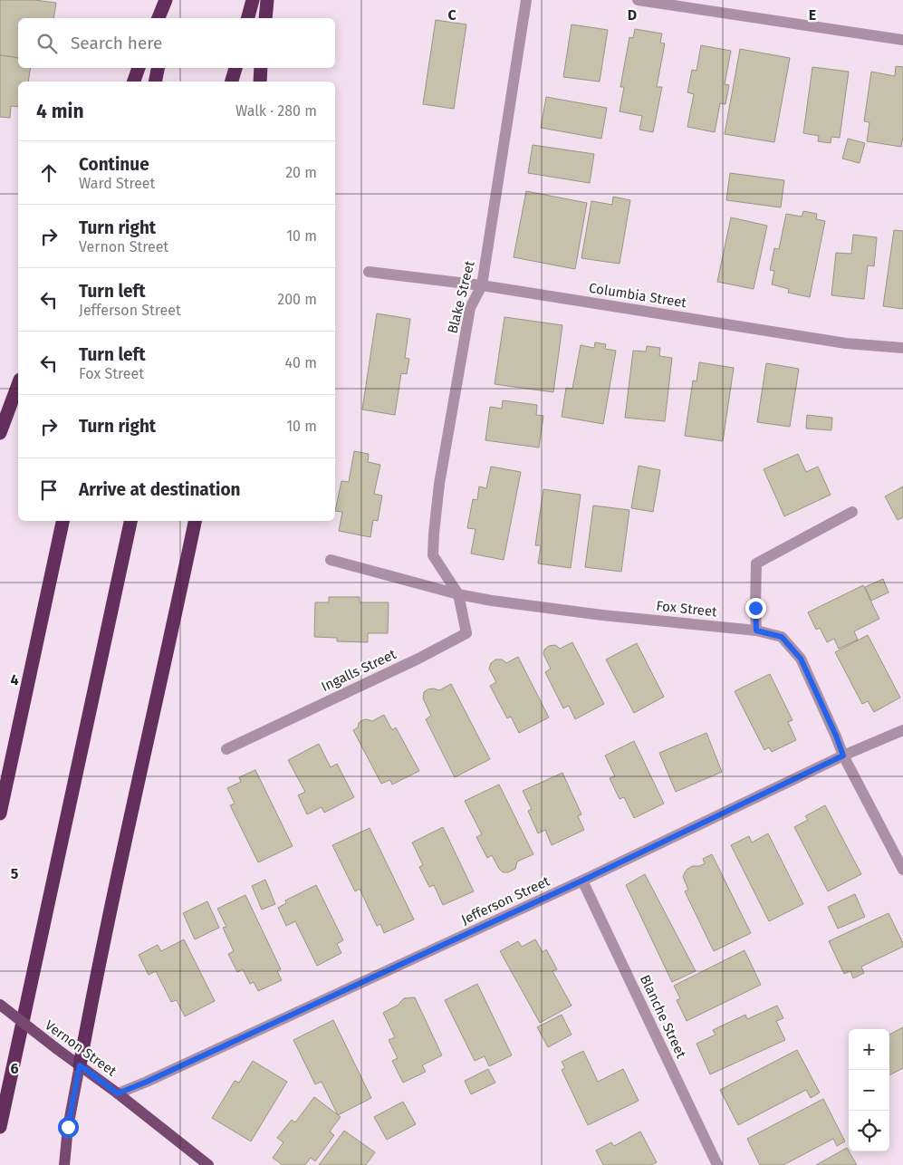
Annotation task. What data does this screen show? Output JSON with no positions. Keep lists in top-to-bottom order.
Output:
{
  "streets": {
    "main road": ["Vernon Street"],
    "street": [
      "Columbia Street",
      "Blake Street",
      "Fox Street",
      "Ingalls Street",
      "Jefferson Street",
      "Blanche Street"
    ]
  },
  "crossings": [
    ["Columbia Street", "Blake Street"],
    ["Blake Street", "Fox Street"],
    ["Blake Street", "Ingalls Street"],
    ["Fox Street", "Ingalls Street"],
    ["Fox Street", "Jefferson Street"],
    ["Jefferson Street", "Blanche Street"],
    ["Jefferson Street", "Vernon Street"]
  ],
  "page": {
    "search": "Search here",
    "heading": ["4 min", "Walk · 280 m"],
    "list": [
      ["Continue", "Ward Street", "20 m"],
      ["Turn right", "Vernon Street", "10 m"],
      ["Turn left", "Jefferson Street", "200 m"],
      ["Turn left", "Fox Street", "40 m"],
      ["Turn right", "10 m"],
      "Arrive at destination"
    ],
    "map_buttons": ["+", "−"]
  },
  "grid": {
    "columns": ["C", "D", "E"],
    "rows": ["4", "5", "6"]
  }
}
